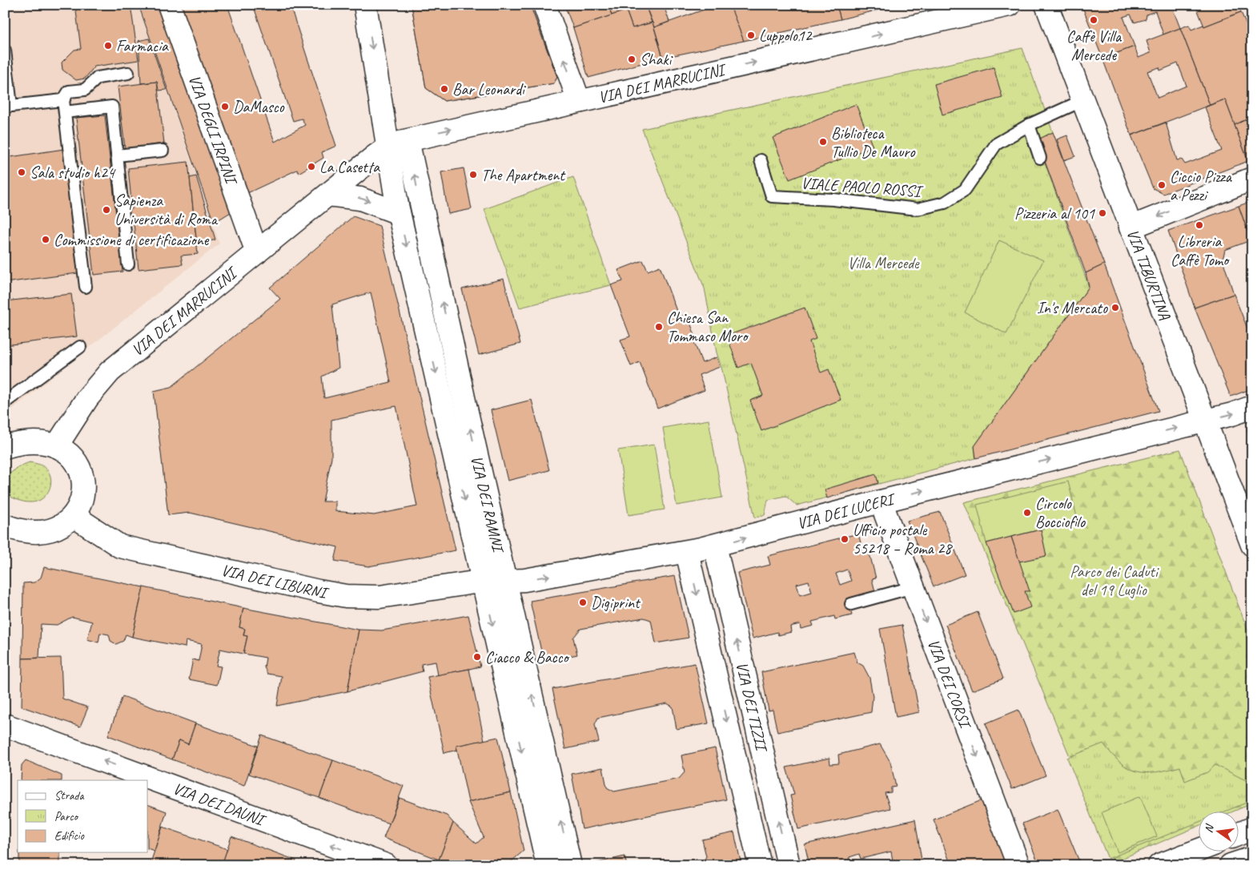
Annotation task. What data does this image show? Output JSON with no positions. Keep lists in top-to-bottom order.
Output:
{
  "streets": {
    "street": [
      "VIA DEI MARRUCINI",
      "VIA DEGLI IRPINI",
      "VIA TIBURTINA",
      "VIA DEI RAMNI",
      "VIA DEI LUCERI",
      "VIA DEI LIBURNI",
      "VIA DEI CORSI",
      "VIA DEI TIZII",
      "VIA DEI DAUNI"
    ],
    "lane": ["VIALE PAOLO ROSSI"]
  },
  "crossings": [
    ["VIA DEI MARRUCINI", "VIA DEGLI IRPINI"],
    ["VIA DEI MARRUCINI", "VIA DEI RAMNI"],
    ["VIALE PAOLO ROSSI", "VIA TIBURTINA"],
    ["VIA TIBURTINA", "VIA DEI LUCERI"],
    ["VIA DEI RAMNI", "VIA DEI LUCERI"],
    ["VIA DEI RAMNI", "VIA DEI LIBURNI"],
    ["VIA DEI LUCERI", "VIA DEI LIBURNI"],
    ["VIA DEI LUCERI", "VIA DEI CORSI"],
    ["VIA DEI LUCERI", "VIA DEI TIZII"]
  ],
  "one_way": [
    "VIA DEI MARRUCINI",
    "VIA DEI LUCERI",
    "VIA DEI CORSI",
    "VIA DEI DAUNI"
  ],
  "parks": ["Villa Mercede", "Parco dei Caduti del 19 Luglio"],
  "places": [
    "Caffè Villa Mercede",
    "Luppolo12",
    "Farmacia",
    "Shaki",
    "Bar Leonardi",
    "DaMasco",
    "Biblioteca Tullio De Mauro",
    "La Casetta",
    "Sala studio h24",
    "The Apartment",
    "Ciccio Pizza a Pezzi",
    "Sapienza Università di Roma",
    "Pizzeria al 101",
    "Libreria Caffè Tomo",
    "Commissione di certificazione",
    "In's Mercato",
    "Chiesa San Tommaso Moro",
    "Circolo Bocciofilo",
    "Ufficio postale 55218 – Roma 28",
    "Digiprint",
    "Ciacco & Bacco"
  ],
  "legend": ["Strada", "Parco", "Edificio"],
  "north": "left"
}
